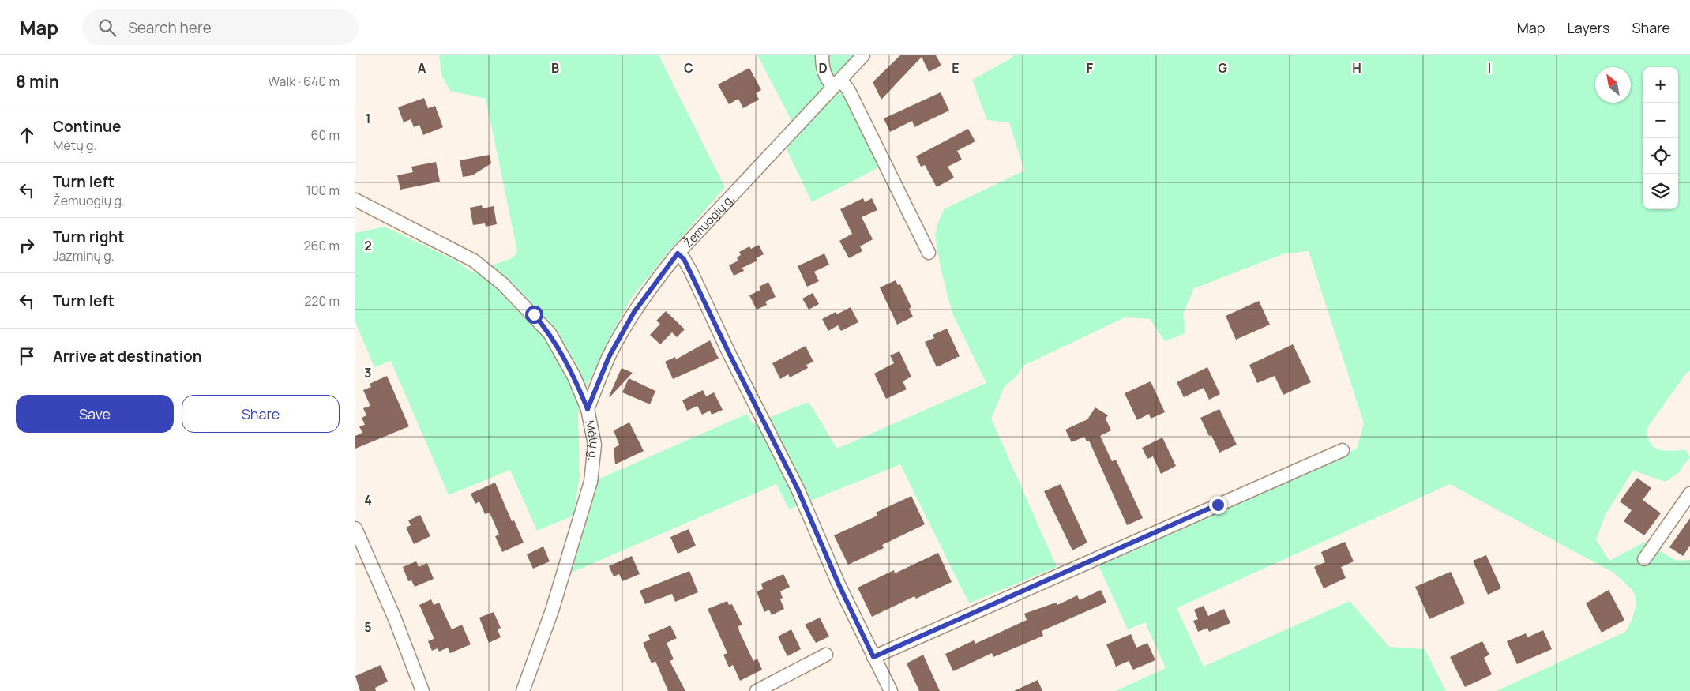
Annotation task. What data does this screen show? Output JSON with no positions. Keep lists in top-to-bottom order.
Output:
{
  "streets": {
    "street": ["Žemuogių g.", "Mėtų g."]
  },
  "crossings": [
    ["Žemuogių g.", "Mėtų g."]
  ],
  "north": "top left",
  "page": {
    "header": "Map",
    "search": "Search here",
    "nav": ["Map", "Layers", "Share"],
    "heading": ["8 min", "Walk · 640 m"],
    "map_buttons": ["+", "−"],
    "list": [
      ["Continue", "Mėtų g.", "60 m"],
      ["Turn left", "Žemuogių g.", "100 m"],
      ["Turn right", "Jazminų g.", "260 m"],
      ["Turn left", "220 m"],
      "Arrive at destination"
    ],
    "buttons": ["Save", "Share"]
  },
  "grid": {
    "columns": [
      "A",
      "B",
      "C",
      "D",
      "E",
      "F",
      "G",
      "H",
      "I"
    ],
    "rows": [
      "1",
      "2",
      "3",
      "4",
      "5"
    ]
  }
}
